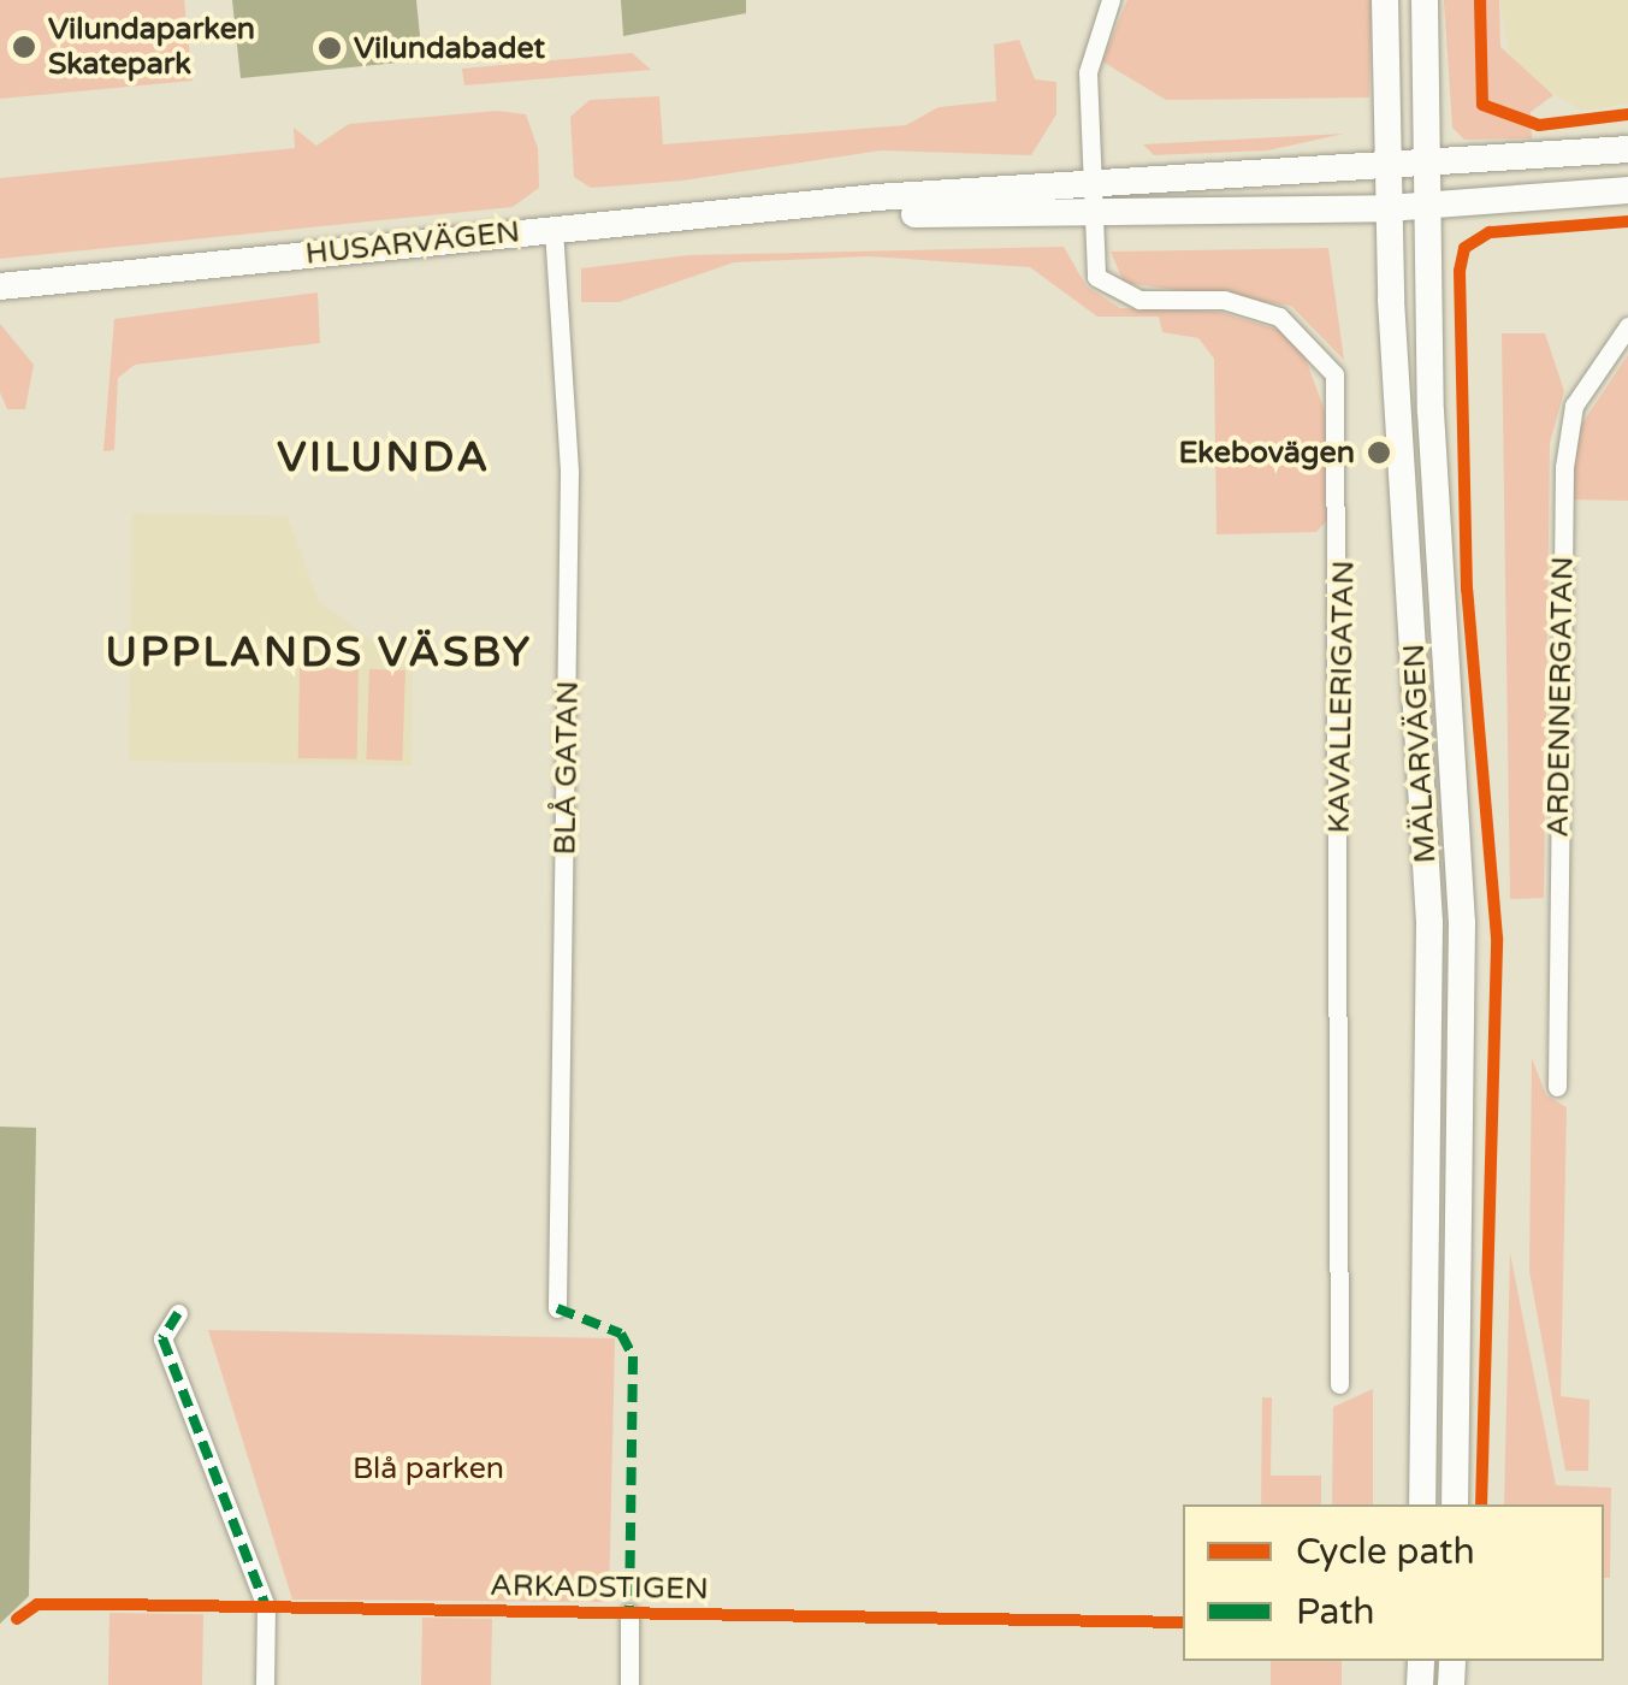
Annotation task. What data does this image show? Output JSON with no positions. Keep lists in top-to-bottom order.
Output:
{
  "streets": {
    "main road": ["HUSARVÄGEN", "MÄLARVÄGEN"],
    "street": ["KAVALLERIGATAN", "ARDENNERGATAN", "BLÅ GATAN"],
    "cycle path": ["ARKADSTIGEN"]
  },
  "crossings": [
    ["HUSARVÄGEN", "KAVALLERIGATAN"],
    ["HUSARVÄGEN", "MÄLARVÄGEN"],
    ["HUSARVÄGEN", "BLÅ GATAN"]
  ],
  "districts": ["VILUNDA", "UPPLANDS VÄSBY"],
  "parks": ["Blå parken"],
  "places": ["Vilundaparken Skatepark", "Vilundabadet", "Ekebovägen"],
  "legend": ["Cycle path", "Path"]
}
